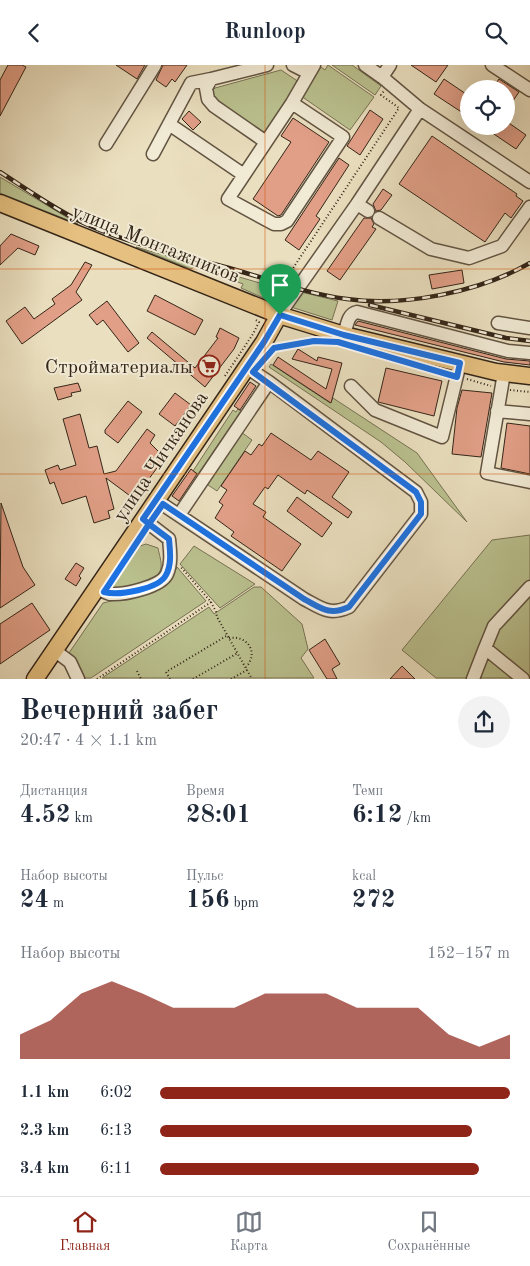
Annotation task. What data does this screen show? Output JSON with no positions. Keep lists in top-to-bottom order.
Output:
{
  "streets": {
    "main road": ["улица Монтажников", "улица Чичканова"]
  },
  "crossings": [
    ["улица Монтажников", "улица Чичканова"]
  ],
  "places": {
    "supermarket": ["Стройматериалы"]
  },
  "page": {
    "header": "Runloop",
    "heading": ["Вечерний забег", "20:47 · 4 × 1.1 km"],
    "stats": [
      ["Дистанция", "4.52 km"],
      ["Время", "28:01"],
      ["Темп", "6:12 /km"],
      ["Набор высоты", "24 m"],
      ["Пульс", "156 bpm"],
      ["kcal", "272"]
    ],
    "chart": ["Набор высоты", "152–157 m"],
    "list": [
      {
        "name": "1.1 km",
        "note": "6:02"
      },
      {
        "name": "2.3 km",
        "note": "6:13"
      },
      {
        "name": "3.4 km",
        "note": "6:11"
      }
    ],
    "tabs": ["Главная", "Карта", "Сохранённые"]
  }
}
